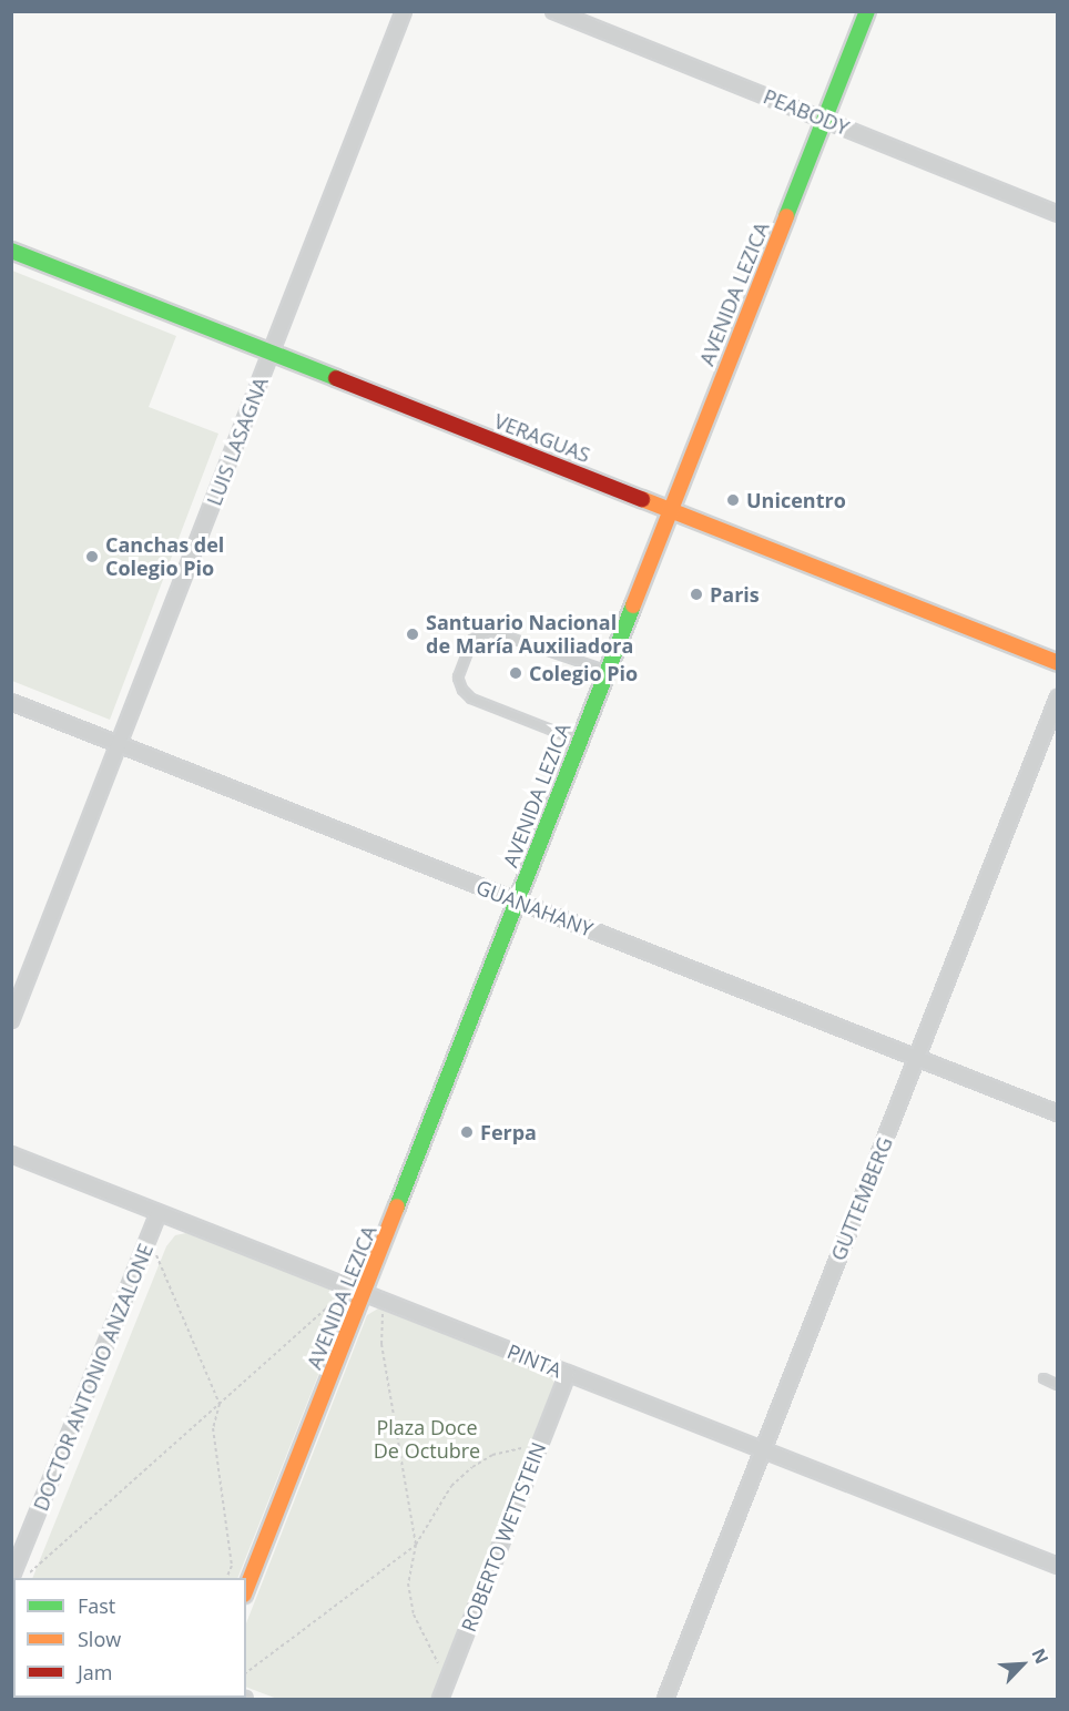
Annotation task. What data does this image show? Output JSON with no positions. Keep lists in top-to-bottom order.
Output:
{
  "streets": {
    "street": [
      "PEABODY",
      "AVENIDA LEZICA",
      "VERAGUAS",
      "LUIS LASAGNA",
      "GUANAHANY",
      "GUTTEMBERG",
      "PINTA",
      "DOCTOR ANTONIO ANZALONE",
      "ROBERTO WETTSTEIN"
    ]
  },
  "crossings": [
    ["PEABODY", "AVENIDA LEZICA"],
    ["AVENIDA LEZICA", "VERAGUAS"],
    ["AVENIDA LEZICA", "GUANAHANY"],
    ["AVENIDA LEZICA", "PINTA"],
    ["VERAGUAS", "LUIS LASAGNA"],
    ["LUIS LASAGNA", "GUANAHANY"],
    ["GUANAHANY", "GUTTEMBERG"],
    ["GUTTEMBERG", "PINTA"],
    ["PINTA", "DOCTOR ANTONIO ANZALONE"],
    ["PINTA", "ROBERTO WETTSTEIN"]
  ],
  "parks": ["Plaza Doce De Octubre"],
  "places": [
    "Unicentro",
    "Canchas del Colegio Pio",
    "Paris",
    "Santuario Nacional de María Auxiliadora",
    "Colegio Pio",
    "Ferpa"
  ],
  "legend": ["Fast", "Slow", "Jam"],
  "north": "top right"
}
